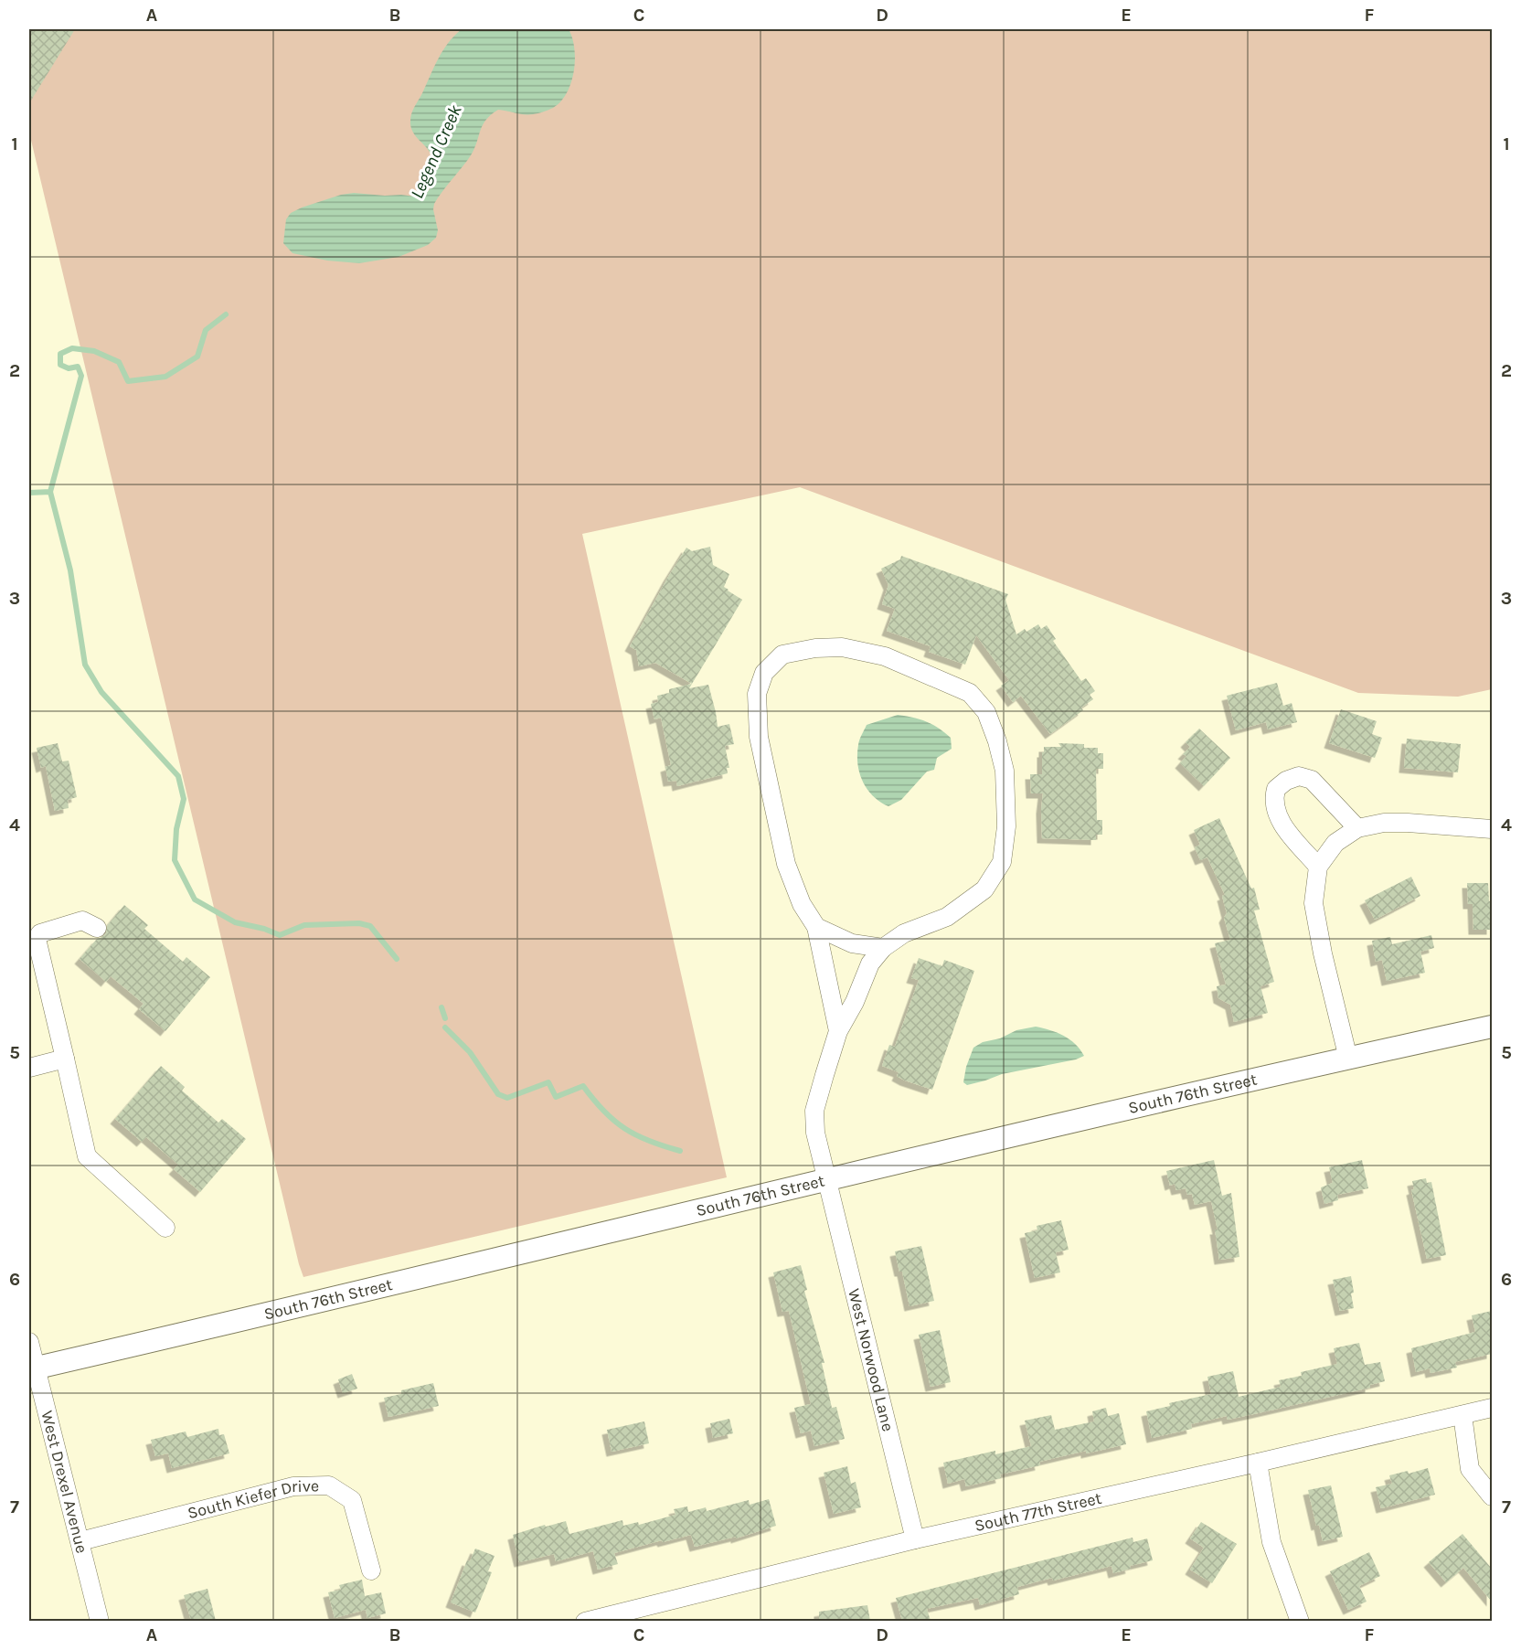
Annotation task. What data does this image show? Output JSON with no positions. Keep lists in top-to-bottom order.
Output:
{
  "streets": {
    "main road": ["South 76th Street"],
    "street": [
      "West Norwood Lane",
      "West Drexel Avenue",
      "South Kiefer Drive",
      "South 77th Street"
    ]
  },
  "crossings": [
    ["South 76th Street", "West Norwood Lane"],
    ["South 76th Street", "West Drexel Avenue"],
    ["West Norwood Lane", "South 77th Street"],
    ["West Drexel Avenue", "South Kiefer Drive"]
  ],
  "water": ["Legend Creek"],
  "grid": {
    "columns": [
      "A",
      "B",
      "C",
      "D",
      "E",
      "F"
    ],
    "rows": [
      "1",
      "2",
      "3",
      "4",
      "5",
      "6",
      "7"
    ]
  }
}
